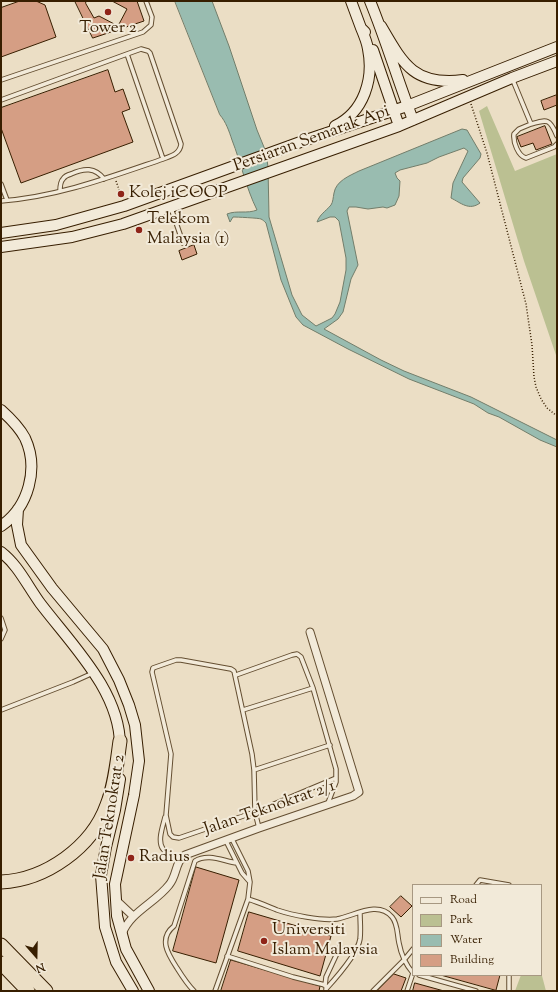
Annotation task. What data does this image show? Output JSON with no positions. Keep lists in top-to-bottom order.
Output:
{
  "streets": {
    "main road": ["Persiaran Semarak Api", "Jalan Teknokrat 2"],
    "street": ["Jalan Teknokrat 2/1"]
  },
  "places": [
    "Tower 2",
    "Kolej iCOOP",
    "Telekom Malaysia (1)",
    "Radius",
    "Universiti Islam Malaysia"
  ],
  "legend": [
    "Road",
    "Park",
    "Water",
    "Building"
  ],
  "north": "bottom"
}
